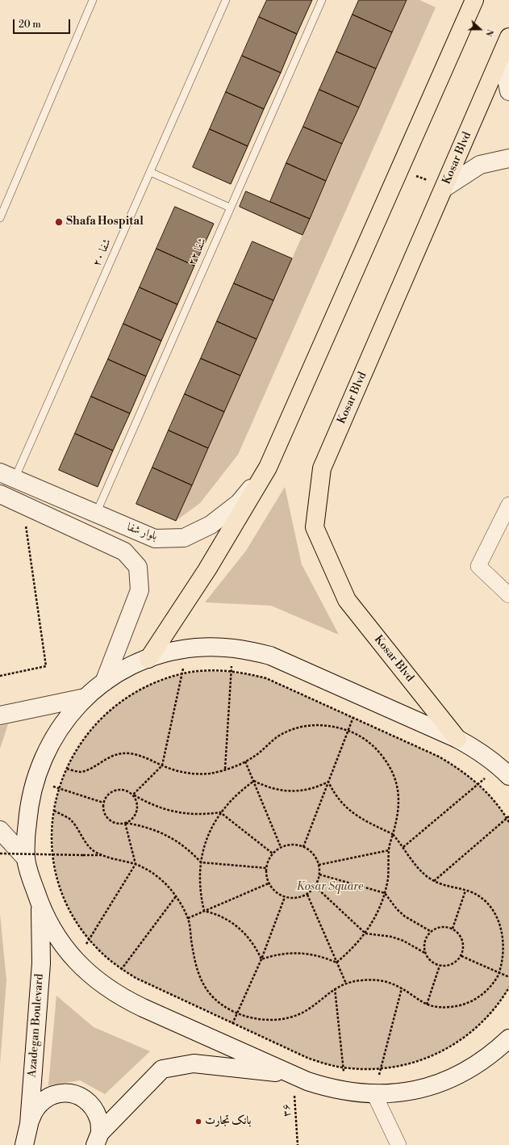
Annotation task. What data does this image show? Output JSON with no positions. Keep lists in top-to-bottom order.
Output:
{
  "streets": {
    "main road": ["Kosar Blvd", "بلوار شفا", "Azadegan Boulevard"],
    "lane": ["شفا ۲۲", "شفا ۲۰"],
    "path": ["۳۶"]
  },
  "crossings": [
    ["شفا ۲۲", "بلوار شفا"],
    ["شفا ۲۰", "بلوار شفا"]
  ],
  "parks": ["Kosar Square"],
  "places": ["Shafa Hospital", "بانک تجارت"],
  "scale_bar": "20 m",
  "north": "right"
}
